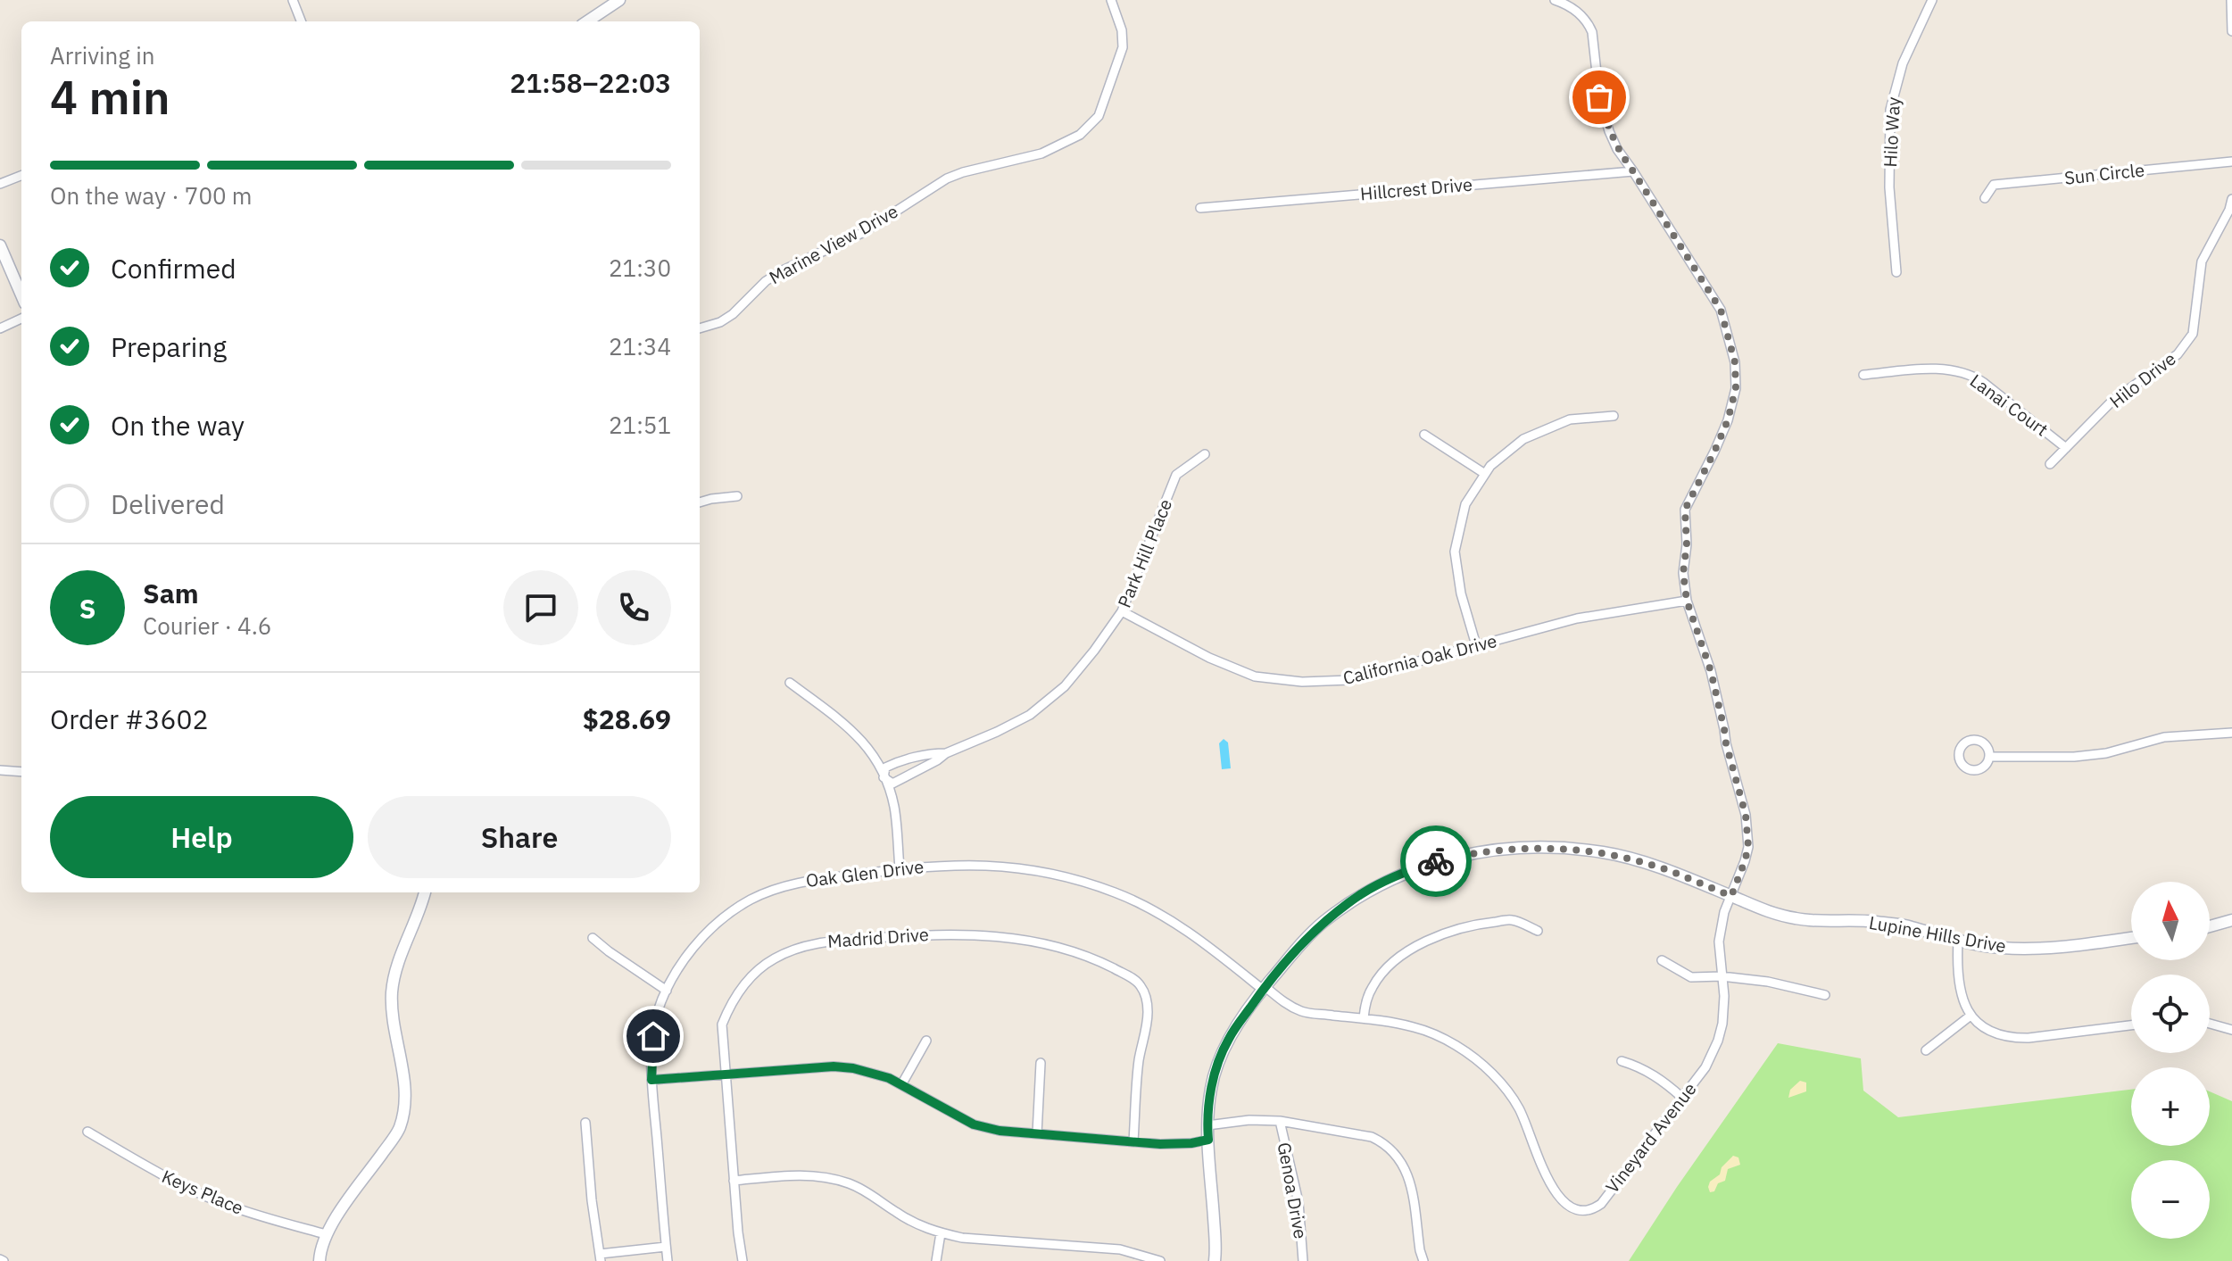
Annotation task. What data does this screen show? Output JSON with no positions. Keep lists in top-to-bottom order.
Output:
{
  "streets": {
    "street": [
      "Hilo Way",
      "Sun Circle",
      "Hillcrest Drive",
      "Marine View Drive",
      "Hilo Drive",
      "Lanai Court",
      "Park Hill Place",
      "California Oak Drive",
      "Oak Glen Drive",
      "Lupine Hills Drive",
      "Madrid Drive",
      "Vineyard Avenue",
      "Genoa Drive",
      "Keys Place"
    ]
  },
  "crossings": [
    ["Hillcrest Drive", "Vineyard Avenue"],
    ["Hilo Drive", "Lanai Court"],
    ["Park Hill Place", "California Oak Drive"],
    ["California Oak Drive", "Vineyard Avenue"],
    ["Oak Glen Drive", "Lupine Hills Drive"],
    ["Oak Glen Drive", "Vineyard Avenue"],
    ["Lupine Hills Drive", "Vineyard Avenue"]
  ],
  "north": "top",
  "page": {
    "heading": ["4 min", "Arriving in", "21:58–22:03"],
    "panel": [
      "Sam",
      "Courier · 4.6",
      "Order #3602",
      "$28.69"
    ],
    "bar": "On the way · 700 m",
    "list": [
      ["Confirmed", "21:30"],
      ["Preparing", "21:34"],
      ["On the way", "21:51"],
      "Delivered"
    ],
    "round": "S",
    "buttons": ["Help", "Share"],
    "map_buttons": ["+", "−"]
  }
}
